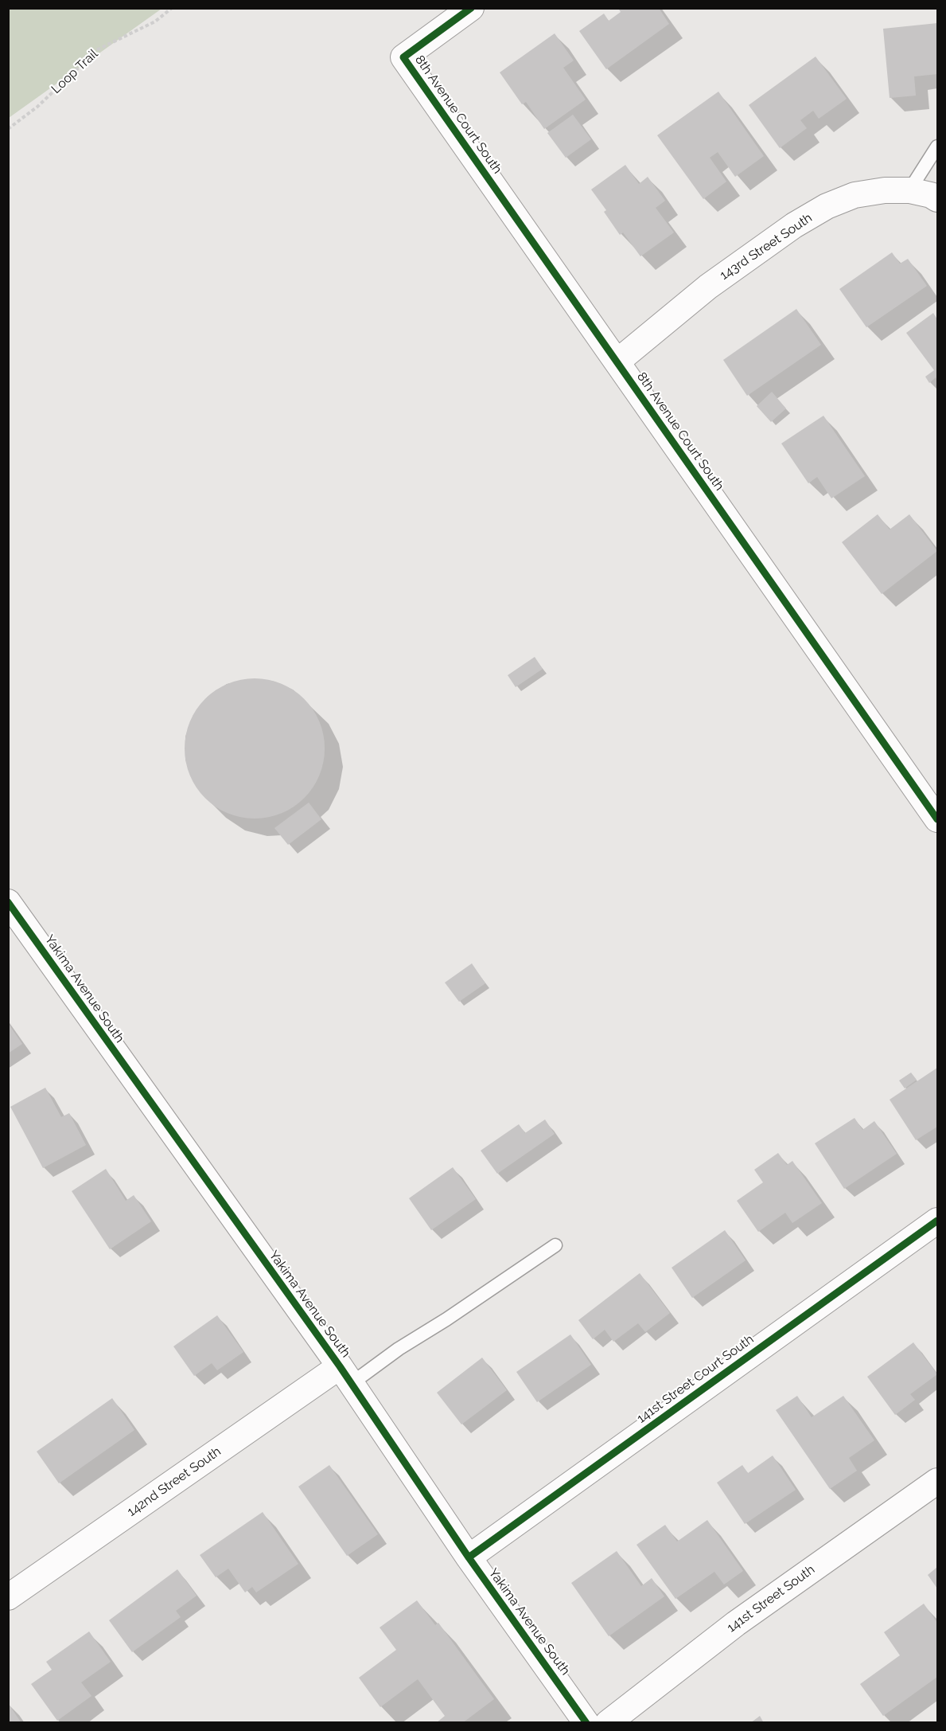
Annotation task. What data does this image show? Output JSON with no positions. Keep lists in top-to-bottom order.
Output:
{
  "streets": {
    "street": [
      "8th Avenue Court South",
      "143rd Street South",
      "Yakima Avenue South",
      "141st Street Court South",
      "142nd Street South",
      "141st Street South"
    ],
    "path": ["Loop Trail"]
  },
  "crossings": [
    ["8th Avenue Court South", "143rd Street South"],
    ["Yakima Avenue South", "141st Street Court South"],
    ["Yakima Avenue South", "142nd Street South"]
  ]
}
